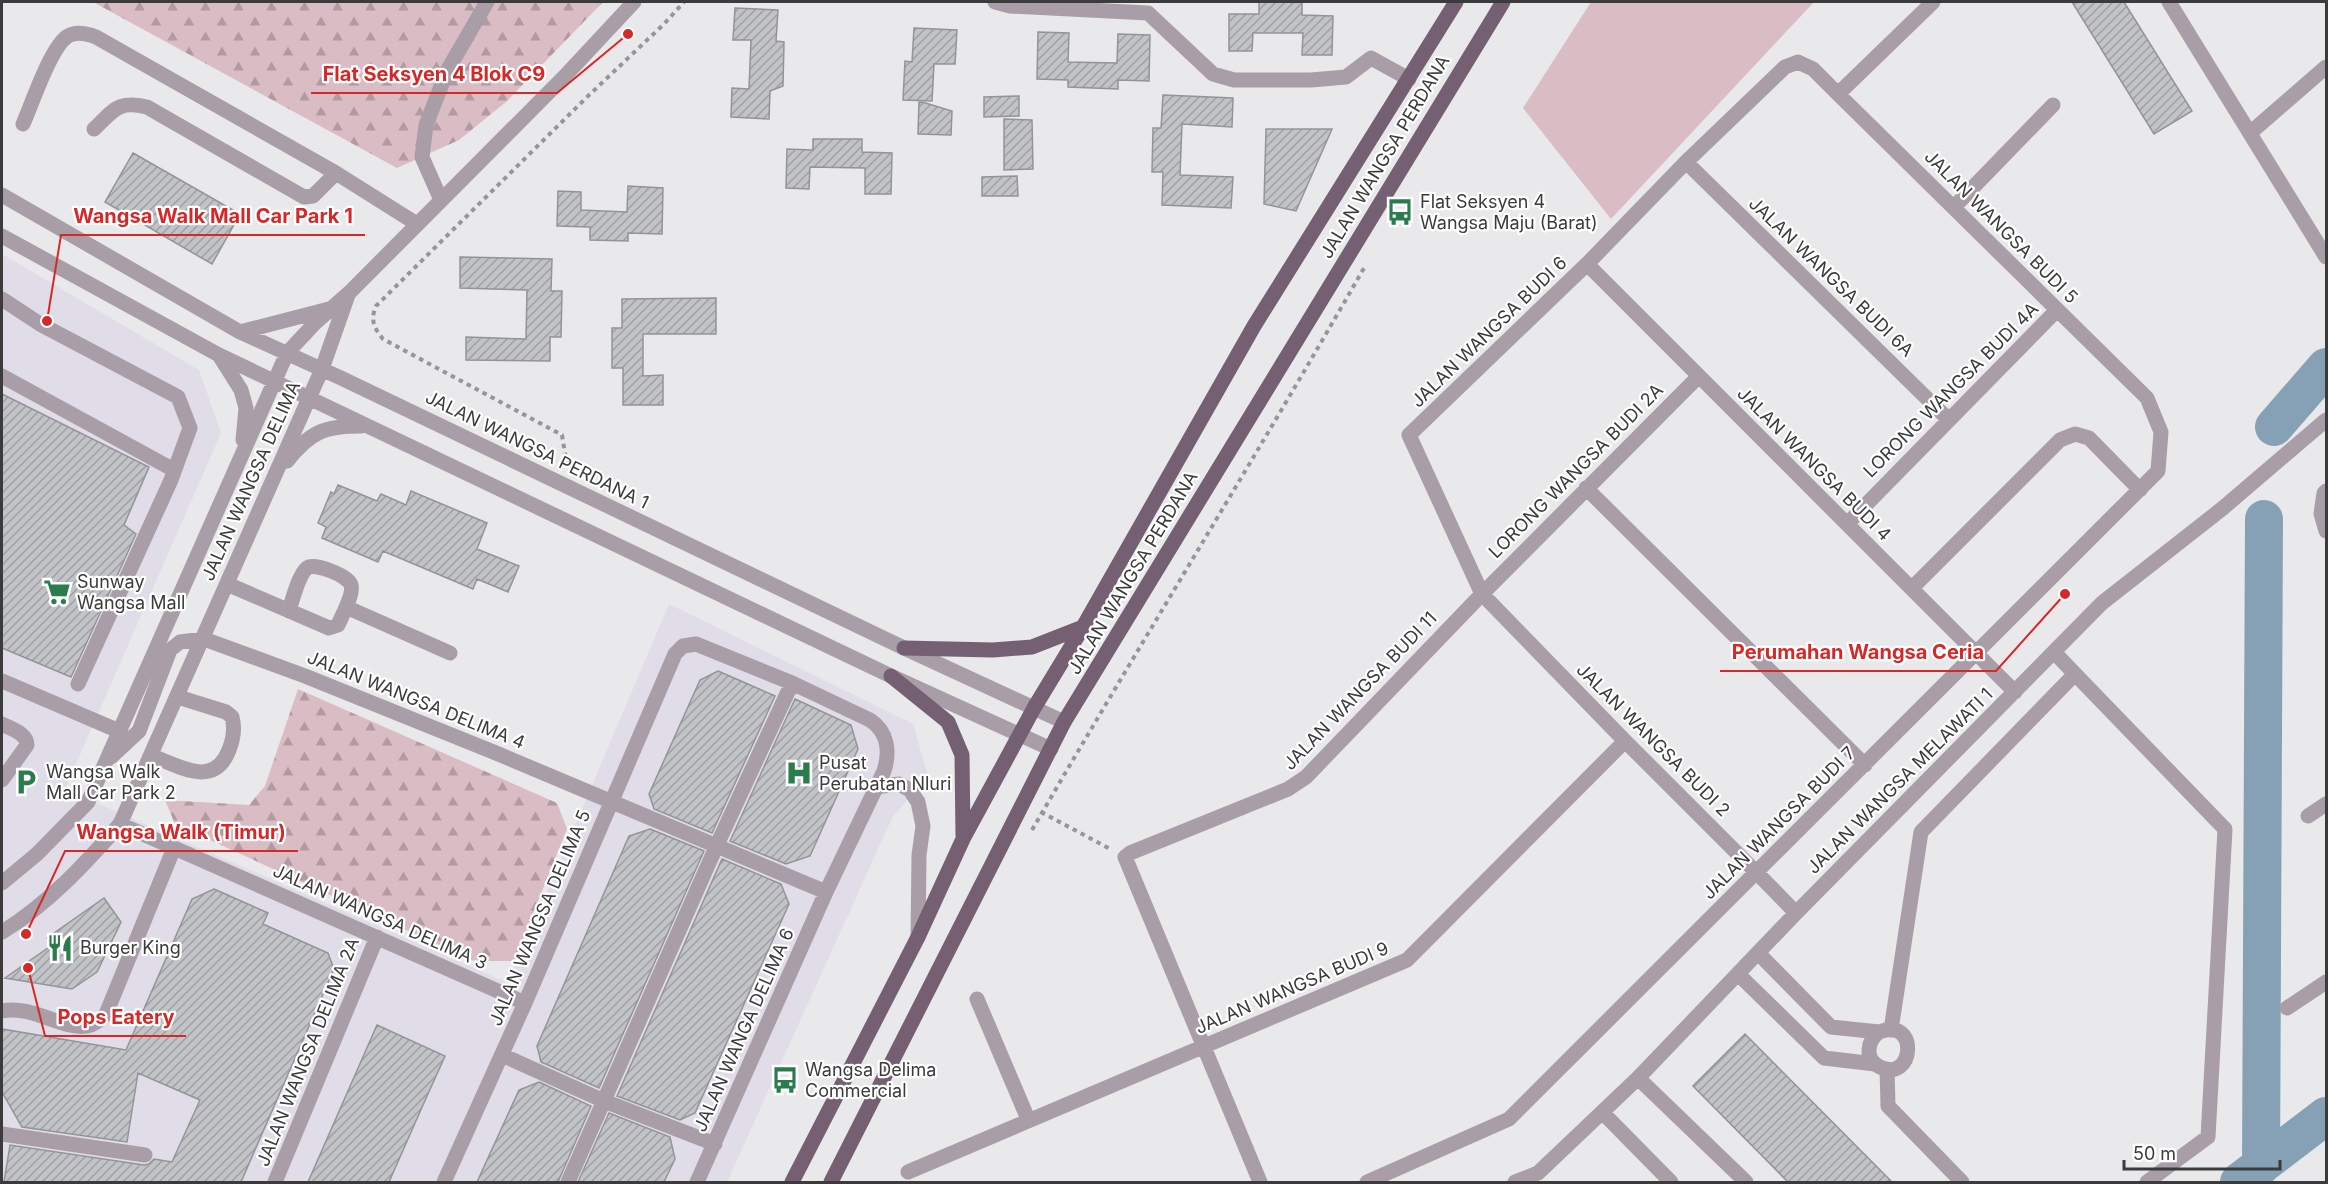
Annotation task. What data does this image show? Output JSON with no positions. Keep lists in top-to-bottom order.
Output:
{
  "streets": {
    "main road": ["JALAN WANGSA PERDANA"],
    "street": [
      "JALAN WANGSA BUDI 5",
      "JALAN WANGSA BUDI 6A",
      "JALAN WANGSA BUDI 6",
      "LORONG WANGSA BUDI 4A",
      "JALAN WANGSA PERDANA 1",
      "JALAN WANGSA BUDI 4",
      "LORONG WANGSA BUDI 2A",
      "JALAN WANGSA DELIMA",
      "JALAN WANGSA BUDI 11",
      "JALAN WANGSA DELIMA 4",
      "JALAN WANGSA BUDI 2",
      "JALAN WANGSA MELAWATI 1",
      "JALAN WANGSA BUDI 7",
      "JALAN WANGSA DELIMA 3",
      "JALAN WANGSA DELIMA 5",
      "JALAN WANGSA BUDI 9",
      "JALAN WANGA DELIMA 6",
      "JALAN WANGSA DELIMA 2A"
    ]
  },
  "crossings": [
    ["JALAN WANGSA PERDANA", "JALAN WANGSA PERDANA 1"],
    ["JALAN WANGSA BUDI 5", "JALAN WANGSA BUDI 6"],
    ["JALAN WANGSA BUDI 5", "LORONG WANGSA BUDI 4A"],
    ["JALAN WANGSA BUDI 5", "JALAN WANGSA BUDI 7"],
    ["JALAN WANGSA BUDI 6A", "JALAN WANGSA BUDI 6"],
    ["JALAN WANGSA BUDI 6A", "LORONG WANGSA BUDI 4A"],
    ["JALAN WANGSA BUDI 6", "JALAN WANGSA BUDI 4"],
    ["JALAN WANGSA BUDI 6", "LORONG WANGSA BUDI 2A"],
    ["JALAN WANGSA BUDI 6", "JALAN WANGSA BUDI 11"],
    ["JALAN WANGSA BUDI 6", "JALAN WANGSA BUDI 2"],
    ["LORONG WANGSA BUDI 4A", "JALAN WANGSA BUDI 4"],
    ["JALAN WANGSA PERDANA 1", "JALAN WANGSA DELIMA"],
    ["JALAN WANGSA BUDI 4", "LORONG WANGSA BUDI 2A"],
    ["JALAN WANGSA BUDI 4", "JALAN WANGSA MELAWATI 1"],
    ["JALAN WANGSA BUDI 4", "JALAN WANGSA BUDI 7"],
    ["LORONG WANGSA BUDI 2A", "JALAN WANGSA BUDI 11"],
    ["LORONG WANGSA BUDI 2A", "JALAN WANGSA BUDI 2"],
    ["JALAN WANGSA DELIMA", "JALAN WANGSA DELIMA 4"],
    ["JALAN WANGSA DELIMA", "JALAN WANGSA DELIMA 3"],
    ["JALAN WANGSA BUDI 11", "JALAN WANGSA BUDI 2"],
    ["JALAN WANGSA DELIMA 4", "JALAN WANGSA DELIMA 5"],
    ["JALAN WANGSA DELIMA 4", "JALAN WANGA DELIMA 6"],
    ["JALAN WANGSA BUDI 2", "JALAN WANGSA MELAWATI 1"],
    ["JALAN WANGSA BUDI 2", "JALAN WANGSA BUDI 7"],
    ["JALAN WANGSA BUDI 2", "JALAN WANGSA BUDI 9"],
    ["JALAN WANGSA DELIMA 3", "JALAN WANGSA DELIMA 5"],
    ["JALAN WANGSA DELIMA 3", "JALAN WANGSA DELIMA 2A"],
    ["JALAN WANGSA DELIMA 5", "JALAN WANGA DELIMA 6"]
  ],
  "places": {
    "other": [
      "Flat Seksyen 4 Blok C9",
      "Wangsa Walk Mall Car Park 1",
      "Perumahan Wangsa Ceria",
      "Wangsa Walk (Timur)",
      "Pops Eatery"
    ],
    "bus stop": ["Flat Seksyen 4 Wangsa Maju (Barat)", "Wangsa Delima Commercial"],
    "supermarket": ["Sunway Wangsa Mall"],
    "hospital": ["Pusat Perubatan Nluri"],
    "parking": ["Wangsa Walk Mall Car Park 2"],
    "restaurant": ["Burger King"]
  },
  "scale_bar": "50 m"
}
